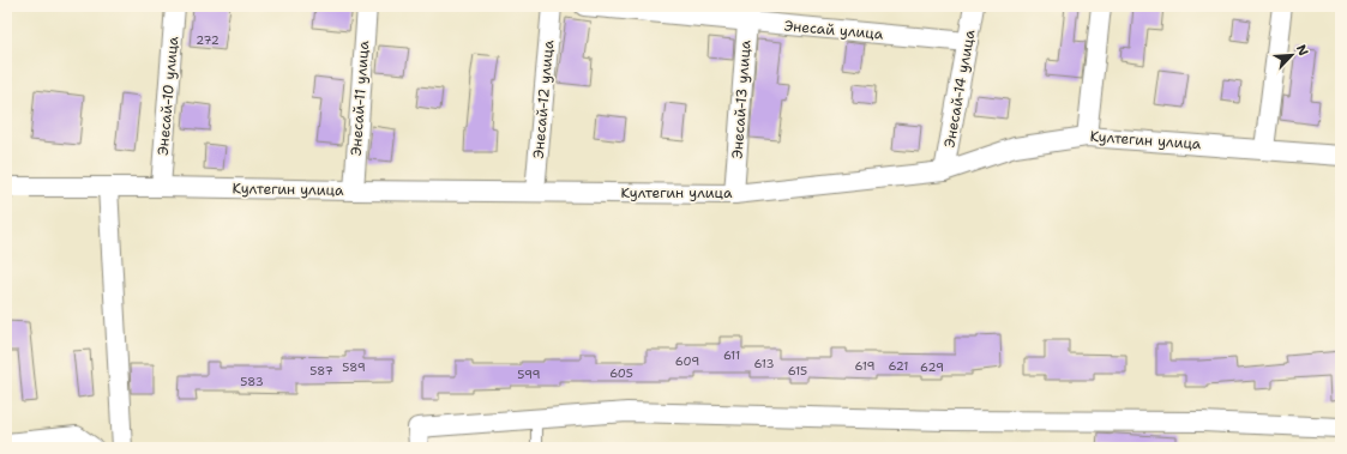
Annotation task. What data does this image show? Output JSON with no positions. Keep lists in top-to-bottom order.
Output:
{
  "streets": {
    "street": [
      "Энесай улица",
      "Энесай-14 улица",
      "Энесай-10 улица",
      "Энесай-11 улица",
      "Энесай-12 улица",
      "Энесай-13 улица",
      "Култегин улица"
    ]
  },
  "crossings": [
    ["Энесай улица", "Энесай-14 улица"],
    ["Энесай улица", "Энесай-13 улица"],
    ["Энесай-14 улица", "Култегин улица"],
    ["Энесай-10 улица", "Култегин улица"],
    ["Энесай-11 улица", "Култегин улица"],
    ["Энесай-12 улица", "Култегин улица"],
    ["Энесай-13 улица", "Култегин улица"]
  ],
  "house_numbers": [
    "272",
    "611",
    "609",
    "613",
    "619",
    "621",
    "589",
    "629",
    "587",
    "615",
    "605",
    "599",
    "583"
  ],
  "north": "top right"
}
